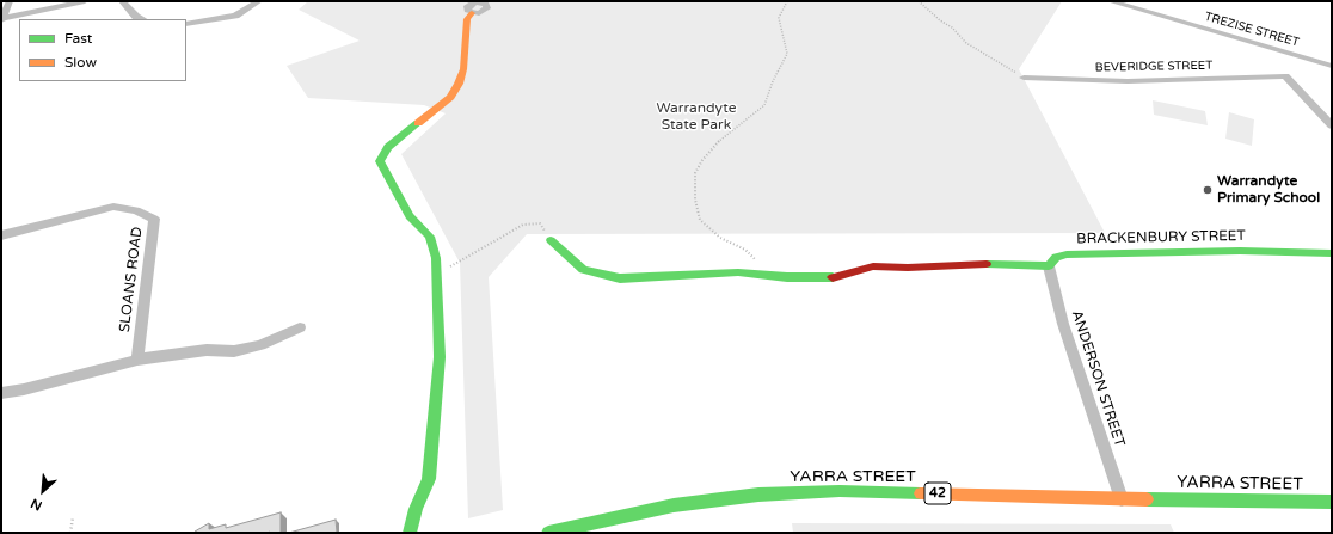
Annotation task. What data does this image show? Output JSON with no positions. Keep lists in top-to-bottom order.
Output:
{
  "streets": {
    "street": [
      "TREZISE STREET",
      "BEVERIDGE STREET",
      "BRACKENBURY STREET",
      "SLOANS ROAD",
      "ANDERSON STREET",
      "YARRA STREET",
      "42"
    ]
  },
  "crossings": [
    ["BRACKENBURY STREET", "ANDERSON STREET"],
    ["ANDERSON STREET", "YARRA STREET"]
  ],
  "parks": ["Warrandyte State Park"],
  "places": ["Warrandyte Primary School"],
  "legend": ["Fast", "Slow"],
  "north": "bottom left"
}
